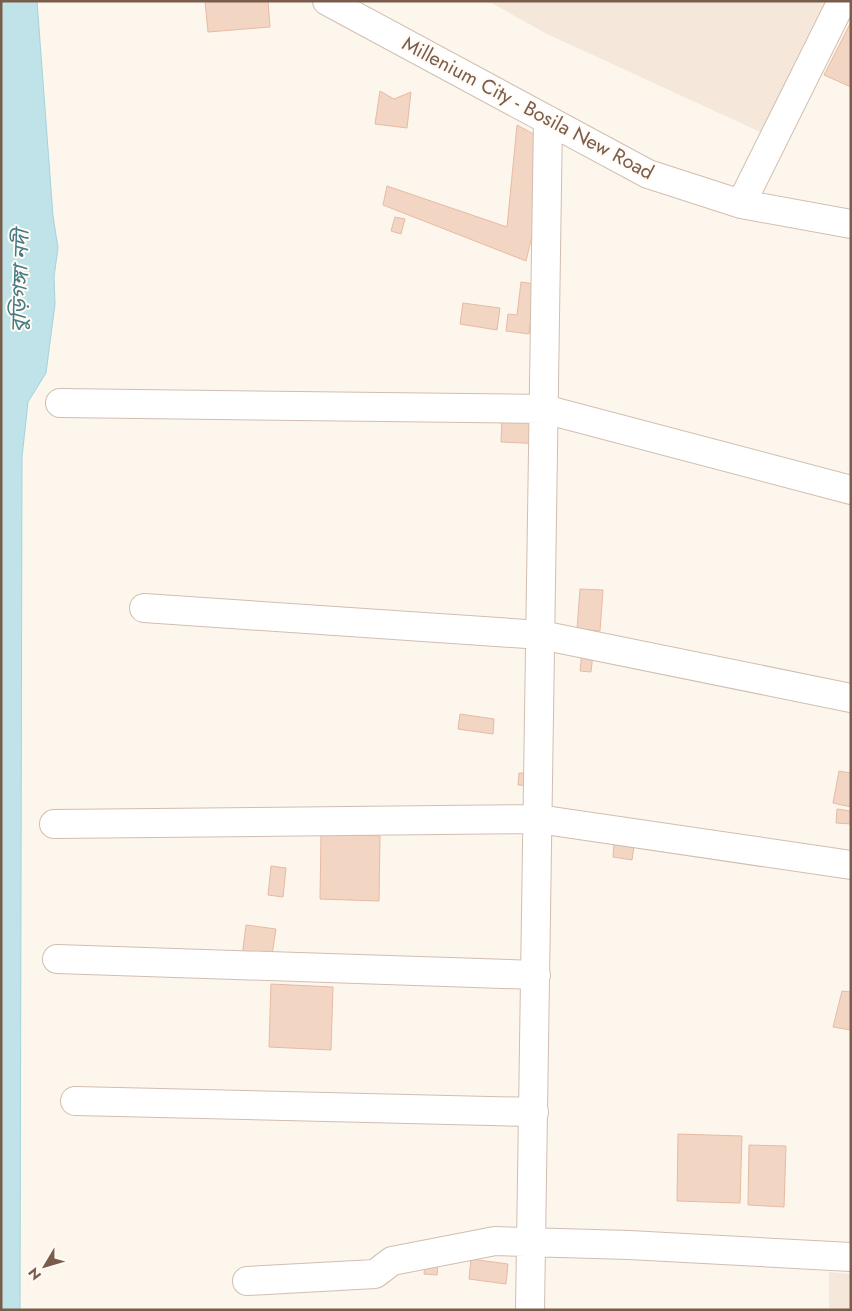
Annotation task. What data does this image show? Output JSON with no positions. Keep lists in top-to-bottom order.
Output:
{
  "streets": {
    "street": ["Millenium City - Bosila New Road"]
  },
  "water": ["বুড়িগঙ্গা নদী"],
  "north": "bottom left"
}
